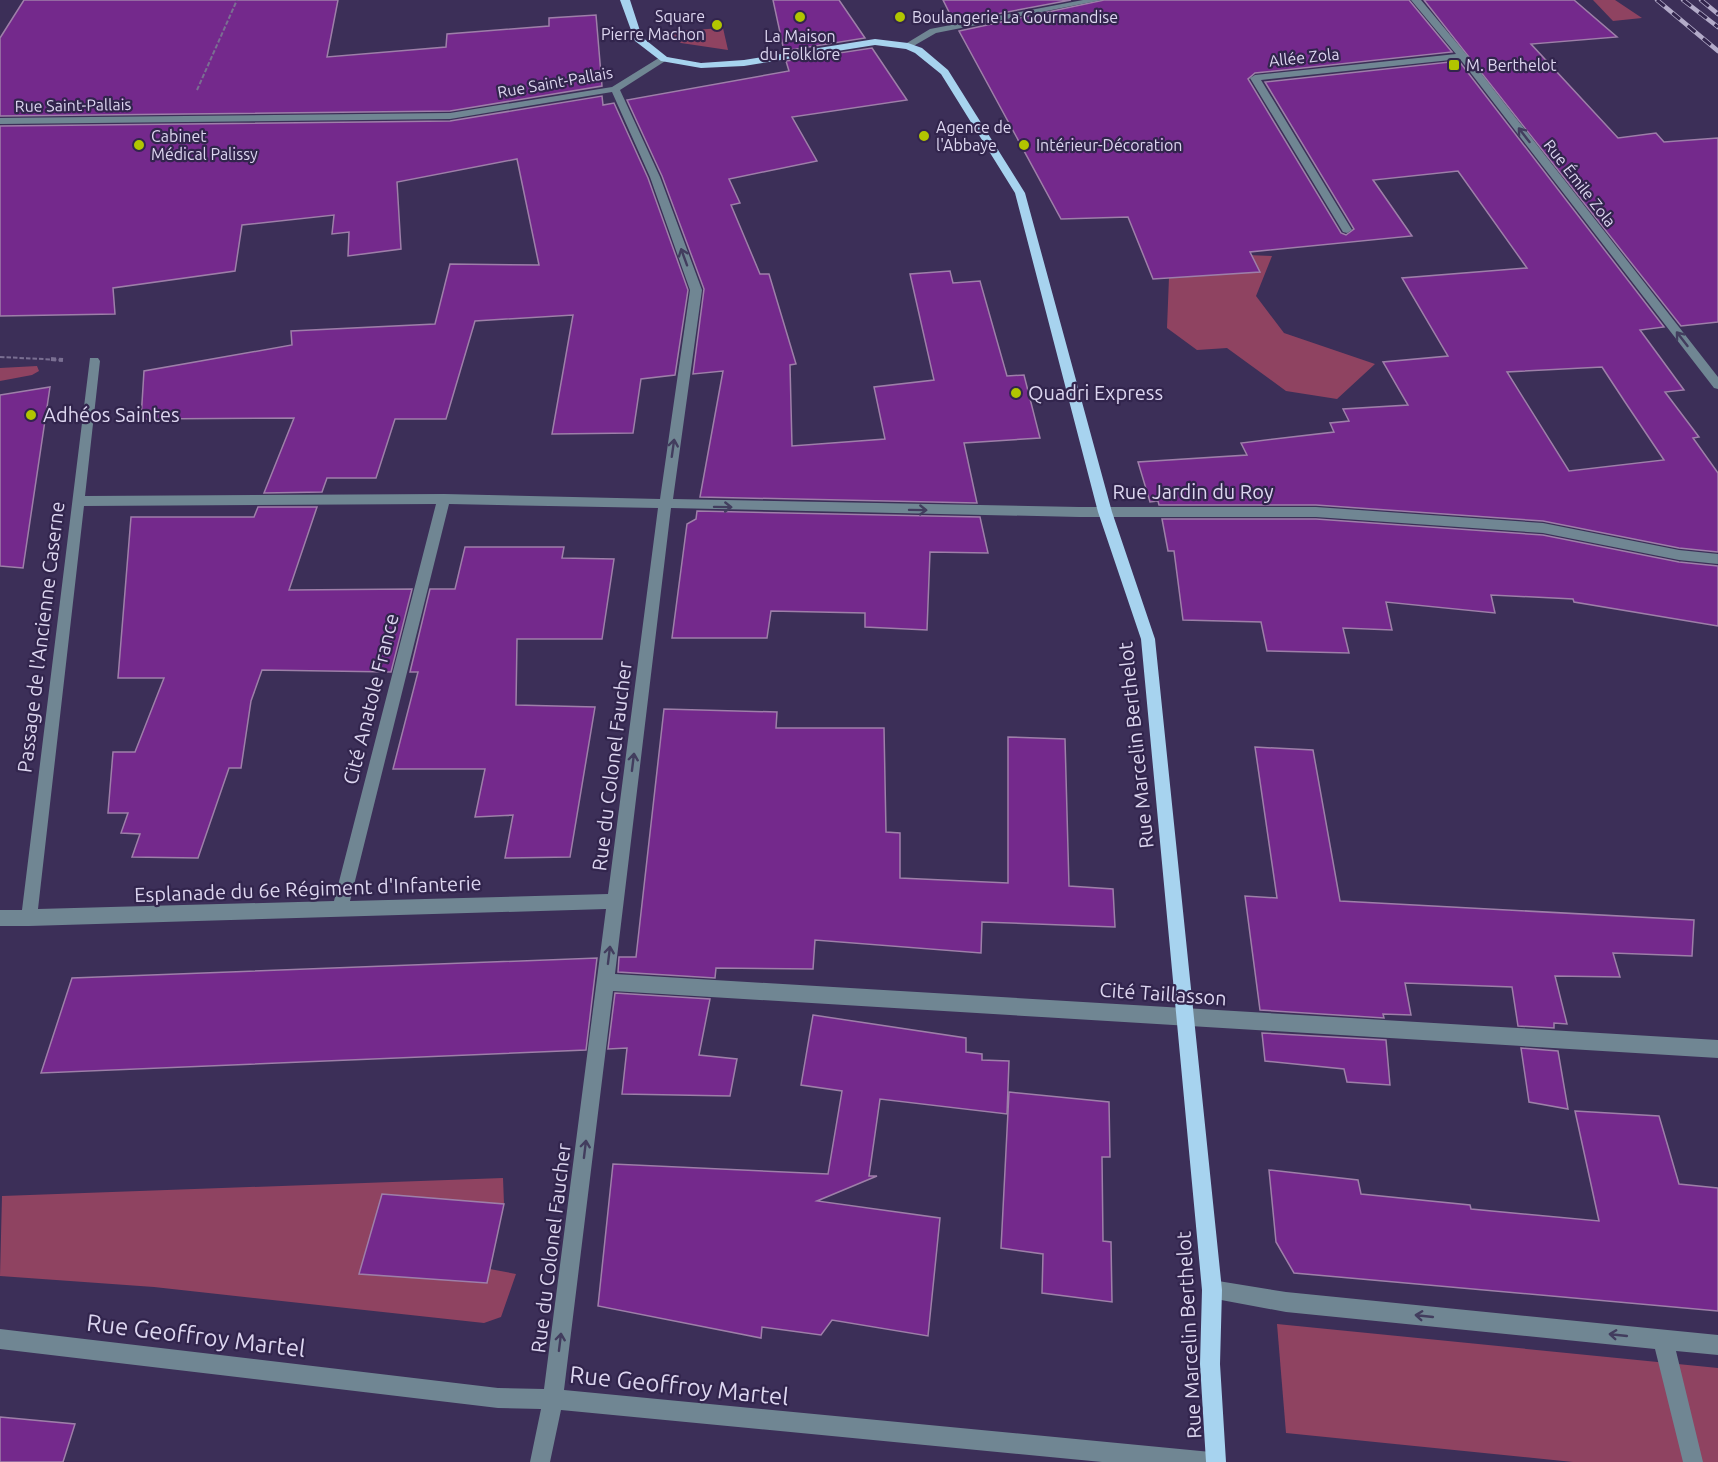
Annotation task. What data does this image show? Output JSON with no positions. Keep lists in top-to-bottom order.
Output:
{
  "streets": {
    "main road": ["Rue Marcelin Berthelot"],
    "street": [
      "Allée Zola",
      "Rue Saint-Pallais",
      "Rue Émile Zola",
      "Rue Jardin du Roy",
      "Passage de l'Ancienne Caserne",
      "Cité Anatole France",
      "Rue du Colonel Faucher",
      "Esplanade du 6e Régiment d'Infanterie",
      "Cité Taillasson",
      "Rue Geoffroy Martel"
    ]
  },
  "crossings": [
    ["Allée Zola", "Rue Émile Zola"],
    ["Rue Saint-Pallais", "Rue du Colonel Faucher"],
    ["Rue Jardin du Roy", "Rue Marcelin Berthelot"],
    ["Rue Jardin du Roy", "Rue du Colonel Faucher"],
    ["Passage de l'Ancienne Caserne", "Esplanade du 6e Régiment d'Infanterie"],
    ["Cité Anatole France", "Esplanade du 6e Régiment d'Infanterie"],
    ["Rue Marcelin Berthelot", "Cité Taillasson"],
    ["Rue du Colonel Faucher", "Esplanade du 6e Régiment d'Infanterie"],
    ["Rue du Colonel Faucher", "Cité Taillasson"],
    ["Rue du Colonel Faucher", "Rue Geoffroy Martel"]
  ],
  "one_way": ["Rue Émile Zola", "Rue Jardin du Roy", "Rue du Colonel Faucher"],
  "places": {
    "other": [
      "La Maison du Folklore",
      "Boulangerie La Gourmandise",
      "Square Pierre Machon",
      "Agence de l'Abbaye",
      "Cabinet Médical Palissy",
      "Intérieur-Décoration",
      "Quadri Express",
      "Adhéos Saintes"
    ],
    "transit": ["M. Berthelot"]
  }
}
